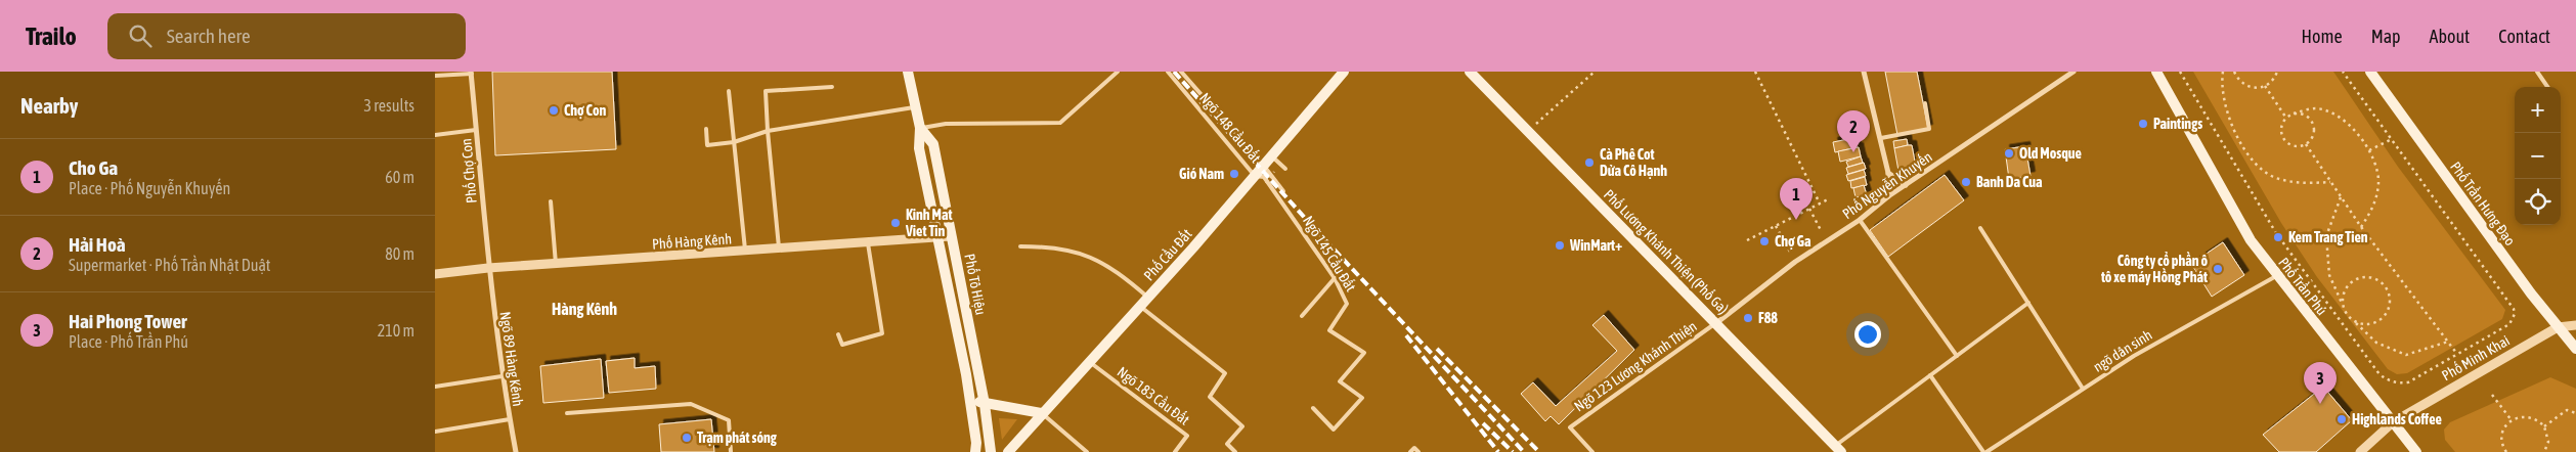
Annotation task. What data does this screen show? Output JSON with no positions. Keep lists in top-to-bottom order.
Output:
{
  "streets": {
    "main road": [
      "Phố Trần Hưng Đạo",
      "Phố Lương Khánh Thiện (Phố Ga)",
      "Phố Cầu Đất",
      "Phố Tô Hiệu",
      "Phố Trần Phú"
    ],
    "street": [
      "Phố Chợ Con",
      "Phố Nguyễn Khuyến",
      "Phố Hàng Kênh",
      "Phố Minh Khai",
      "Ngõ 89 Hàng Kênh"
    ],
    "lane": [
      "Ngõ 148 Cầu Đất",
      "Ngõ 145 Cầu Đất",
      "ngõ dân sinh",
      "Ngõ 123 Lương Khánh Thiện",
      "Ngõ 183 Cầu Đất"
    ]
  },
  "crossings": [
    ["Ngõ 148 Cầu Đất", "Ngõ 145 Cầu Đất"],
    ["Ngõ 148 Cầu Đất", "Phố Cầu Đất"],
    ["Phố Chợ Con", "Phố Hàng Kênh"],
    ["Phố Chợ Con", "Ngõ 89 Hàng Kênh"],
    ["Phố Nguyễn Khuyến", "Phố Lương Khánh Thiện (Phố Ga)"],
    ["Phố Nguyễn Khuyến", "Ngõ 123 Lương Khánh Thiện"],
    ["Phố Trần Hưng Đạo", "Phố Minh Khai"],
    ["Phố Hàng Kênh", "Phố Tô Hiệu"],
    ["Phố Hàng Kênh", "Ngõ 89 Hàng Kênh"],
    ["Phố Lương Khánh Thiện (Phố Ga)", "Ngõ 123 Lương Khánh Thiện"],
    ["Ngõ 145 Cầu Đất", "Phố Cầu Đất"],
    ["Phố Cầu Đất", "Ngõ 183 Cầu Đất"],
    ["Phố Trần Phú", "ngõ dân sinh"],
    ["Phố Trần Phú", "Phố Minh Khai"]
  ],
  "districts": ["Hàng Kênh"],
  "places": [
    "Chợ Con",
    "Paintings",
    "Old Mosque",
    "Cà Phê Cot Dửa Cô Hạnh",
    "Gió Nam",
    "Banh Da Cua",
    "Kinh Mat Viet Tin",
    "Kem Trang Tien",
    "Chợ Ga",
    "WinMart+",
    "Công ty cổ phần ô tô xe máy Hồng Phát",
    "F88",
    "Highlands Coffee",
    "Trạm phát sóng"
  ],
  "page": {
    "header": "Trailo",
    "search": "Search here",
    "nav": [
      "Home",
      "Map",
      "About",
      "Contact"
    ],
    "heading": ["Nearby", "3 results"],
    "map_buttons": ["+", "−"],
    "pins": ["2", "1", "3"],
    "list": [
      {
        "mark": "1",
        "name": "Cho Ga",
        "note": "Place · Phố Nguyễn Khuyến",
        "value": "60 m"
      },
      {
        "mark": "2",
        "name": "Hải Hoà",
        "note": "Supermarket · Phố Trần Nhật Duật",
        "value": "80 m"
      },
      {
        "mark": "3",
        "name": "Hai Phong Tower",
        "note": "Place · Phố Trần Phú",
        "value": "210 m"
      }
    ]
  }
}
